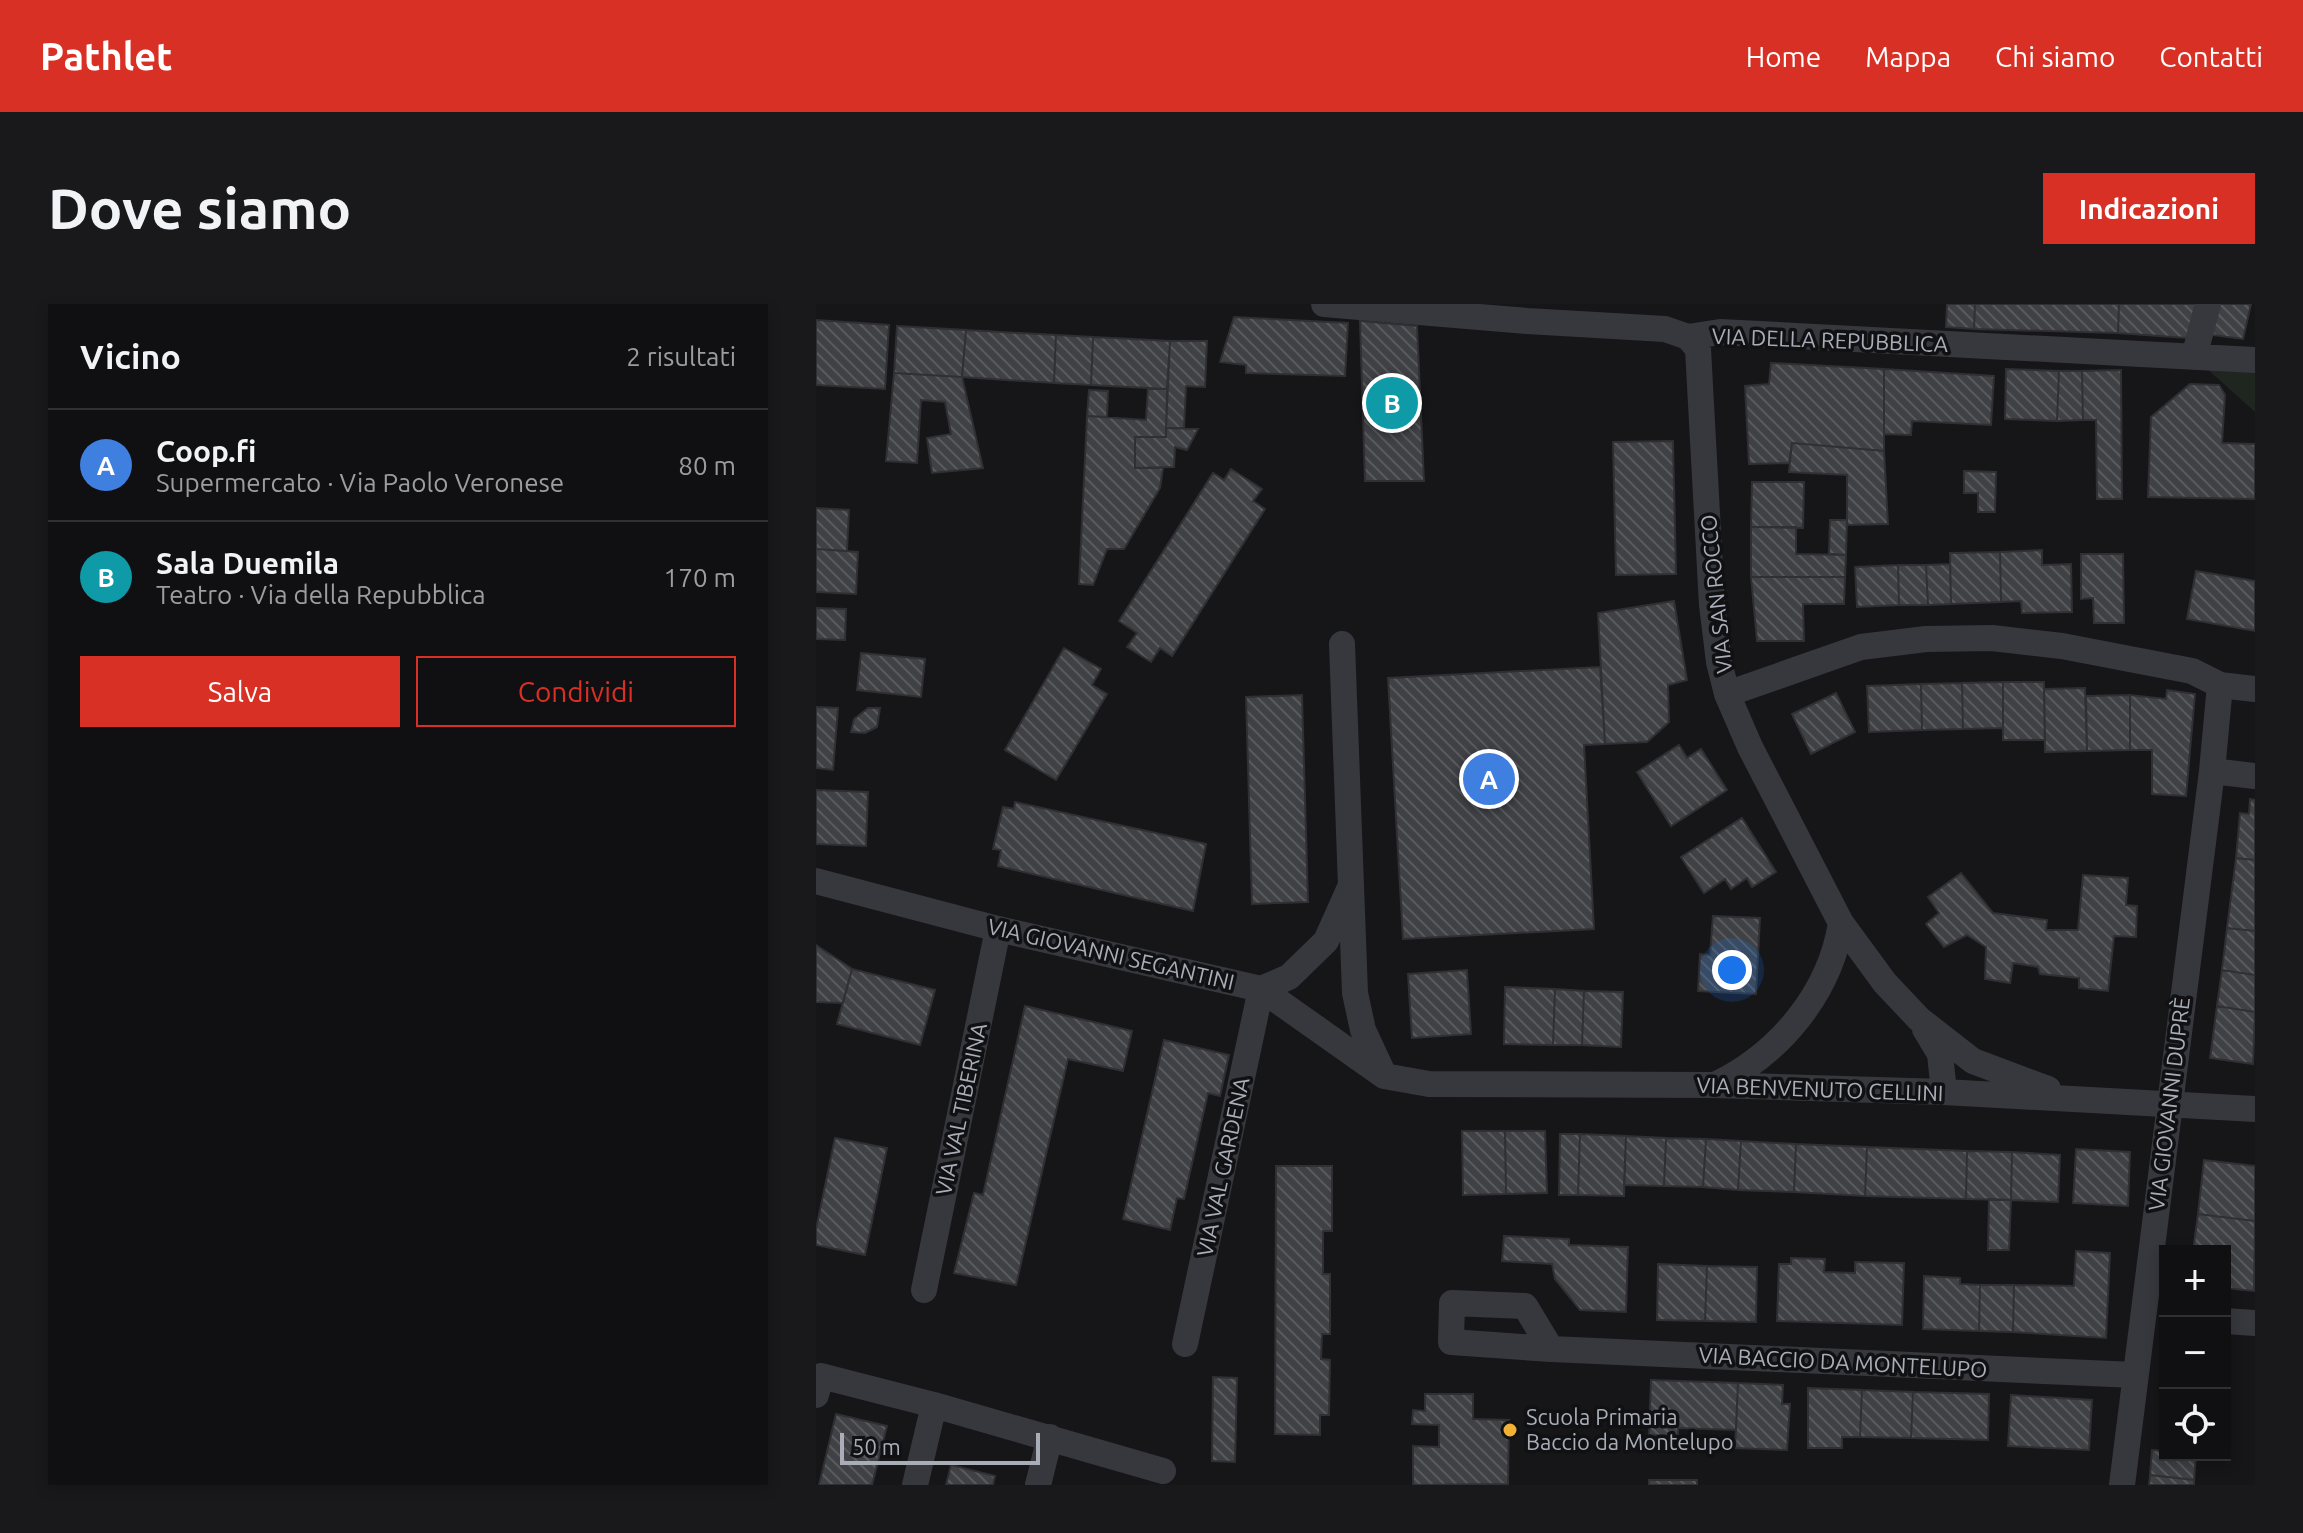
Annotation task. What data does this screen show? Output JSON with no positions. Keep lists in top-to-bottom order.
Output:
{
  "streets": {
    "street": [
      "VIA DELLA REPUBBLICA",
      "VIA SAN ROCCO",
      "VIA GIOVANNI SEGANTINI",
      "VIA BENVENUTO CELLINI",
      "VIA GIOVANNI DUPRÈ",
      "VIA VAL TIBERINA",
      "VIA VAL GARDENA",
      "VIA BACCIO DA MONTELUPO"
    ]
  },
  "crossings": [
    ["VIA DELLA REPUBBLICA", "VIA SAN ROCCO"],
    ["VIA SAN ROCCO", "VIA BENVENUTO CELLINI"],
    ["VIA GIOVANNI SEGANTINI", "VIA BENVENUTO CELLINI"],
    ["VIA GIOVANNI SEGANTINI", "VIA VAL TIBERINA"],
    ["VIA GIOVANNI SEGANTINI", "VIA VAL GARDENA"],
    ["VIA BENVENUTO CELLINI", "VIA GIOVANNI DUPRÈ"],
    ["VIA GIOVANNI DUPRÈ", "VIA BACCIO DA MONTELUPO"]
  ],
  "places": ["Scuola Primaria Baccio da Montelupo"],
  "scale_bar": "50 m",
  "page": {
    "header": "Pathlet",
    "nav": [
      "Home",
      "Mappa",
      "Chi siamo",
      "Contatti"
    ],
    "buttons": [
      "Indicazioni",
      ["Salva", "Condividi"]
    ],
    "title": "Dove siamo",
    "heading": ["Vicino", "2 risultati"],
    "pins": ["B", "A"],
    "list": [
      {
        "mark": "A",
        "name": "Coop.fi",
        "note": "Supermercato · Via Paolo Veronese",
        "value": "80 m"
      },
      {
        "mark": "B",
        "name": "Sala Duemila",
        "note": "Teatro · Via della Repubblica",
        "value": "170 m"
      }
    ],
    "map_buttons": ["+", "−"],
    "scale": "50 m"
  }
}
